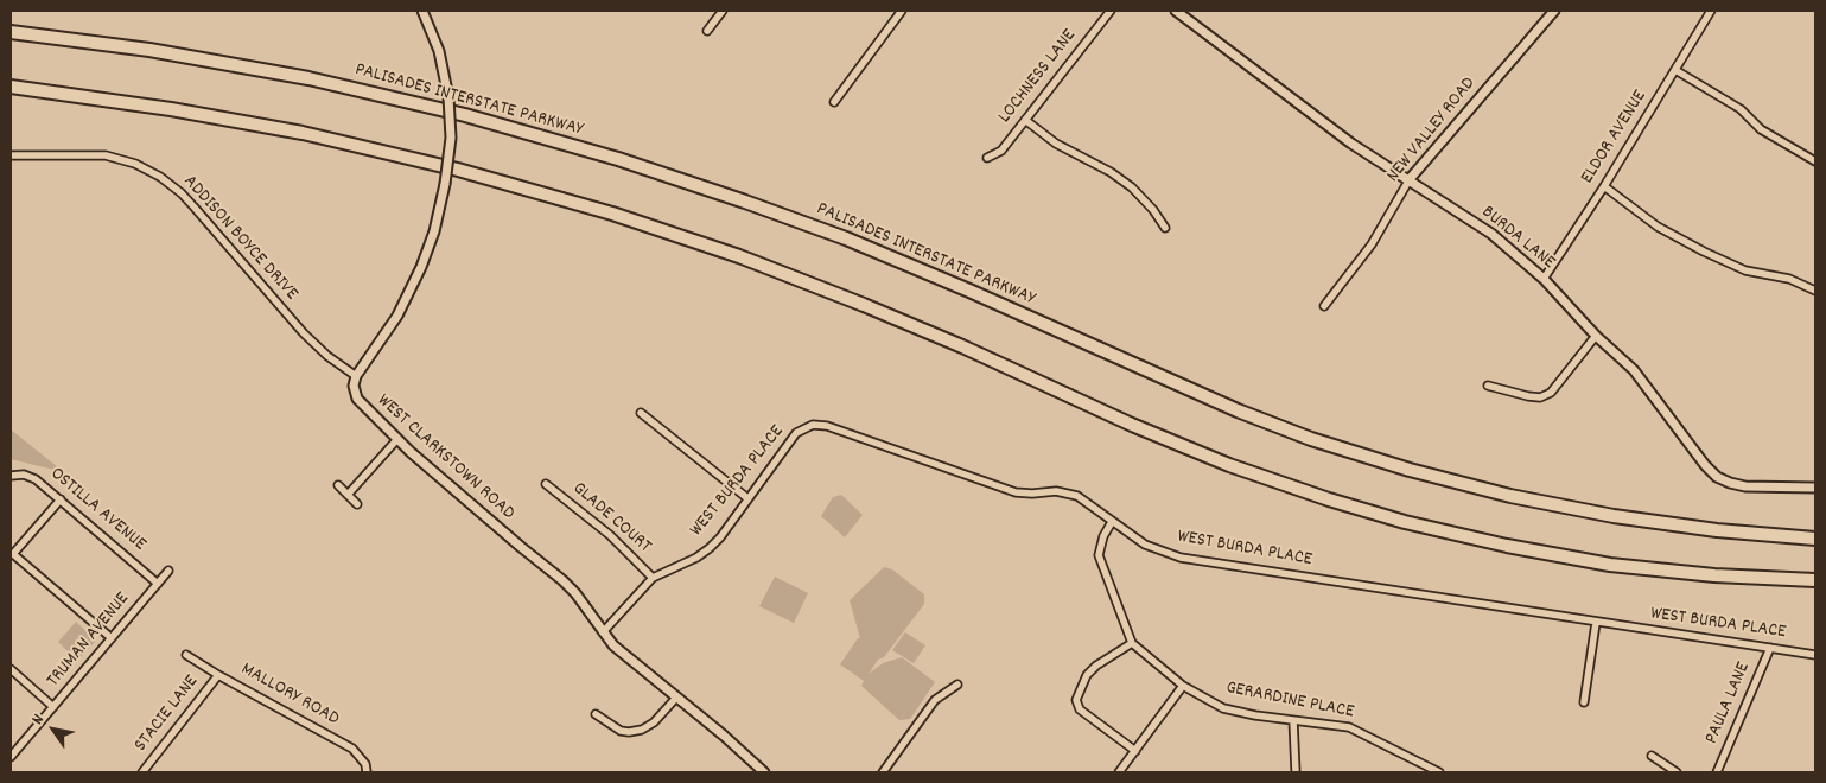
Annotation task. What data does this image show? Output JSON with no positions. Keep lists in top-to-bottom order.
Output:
{
  "streets": {
    "highway": ["PALISADES INTERSTATE PARKWAY"],
    "street": [
      "LOCHNESS LANE",
      "NEW VALLEY ROAD",
      "ELDOR AVENUE",
      "ADDISON BOYCE DRIVE",
      "BURDA LANE",
      "WEST CLARKSTOWN ROAD",
      "WEST BURDA PLACE",
      "OSTILLA AVENUE",
      "GLADE COURT",
      "TRUMAN AVENUE",
      "MALLORY ROAD",
      "GERARDINE PLACE",
      "PAULA LANE",
      "STACIE LANE"
    ]
  },
  "crossings": [
    ["NEW VALLEY ROAD", "BURDA LANE"],
    ["ELDOR AVENUE", "BURDA LANE"],
    ["ADDISON BOYCE DRIVE", "WEST CLARKSTOWN ROAD"],
    ["WEST CLARKSTOWN ROAD", "WEST BURDA PLACE"],
    ["WEST BURDA PLACE", "GLADE COURT"],
    ["WEST BURDA PLACE", "GERARDINE PLACE"],
    ["WEST BURDA PLACE", "PAULA LANE"],
    ["OSTILLA AVENUE", "TRUMAN AVENUE"],
    ["MALLORY ROAD", "STACIE LANE"]
  ],
  "north": "top left"
}
